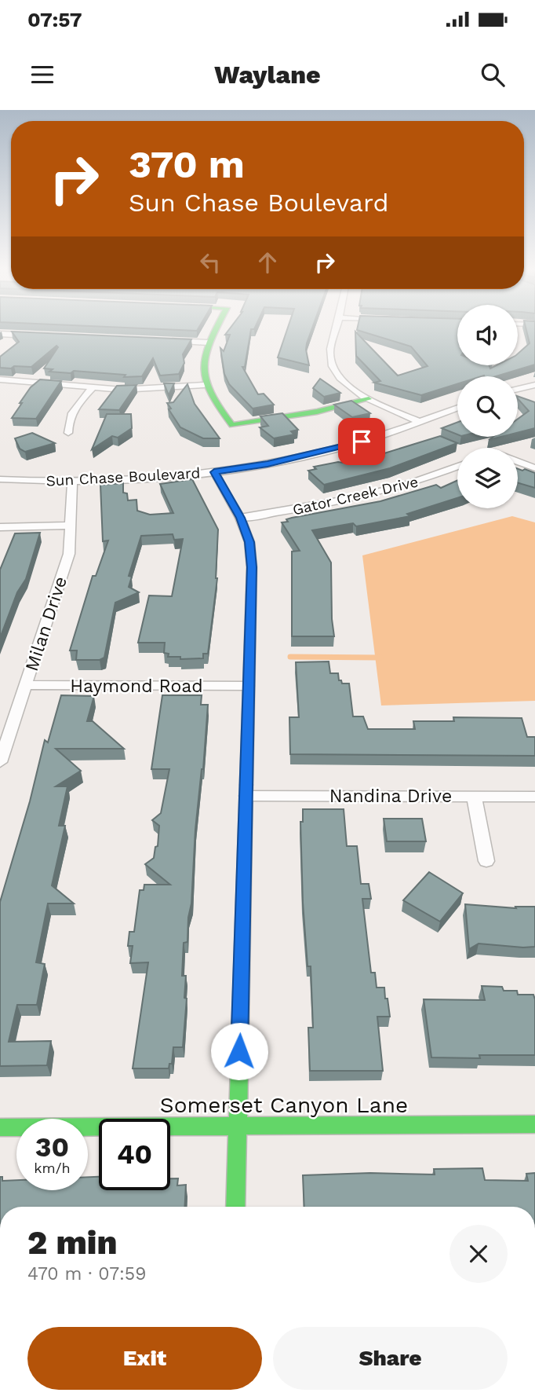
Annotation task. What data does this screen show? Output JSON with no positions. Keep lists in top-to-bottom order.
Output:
{
  "streets": {
    "street": [
      "Sun Chase Boulevard",
      "Gator Creek Drive",
      "Milan Drive",
      "Haymond Road",
      "Nandina Drive",
      "Somerset Canyon Lane"
    ]
  },
  "crossings": [
    ["Sun Chase Boulevard", "Milan Drive"],
    ["Milan Drive", "Haymond Road"]
  ],
  "page": {
    "status": "07:57",
    "header": "Waylane",
    "turn": ["370 m", "Sun Chase Boulevard"],
    "speed": "30 km/h",
    "limit": "40",
    "heading": ["2 min", "470 m · 07:59"],
    "buttons": ["Exit", "Share"]
  }
}
